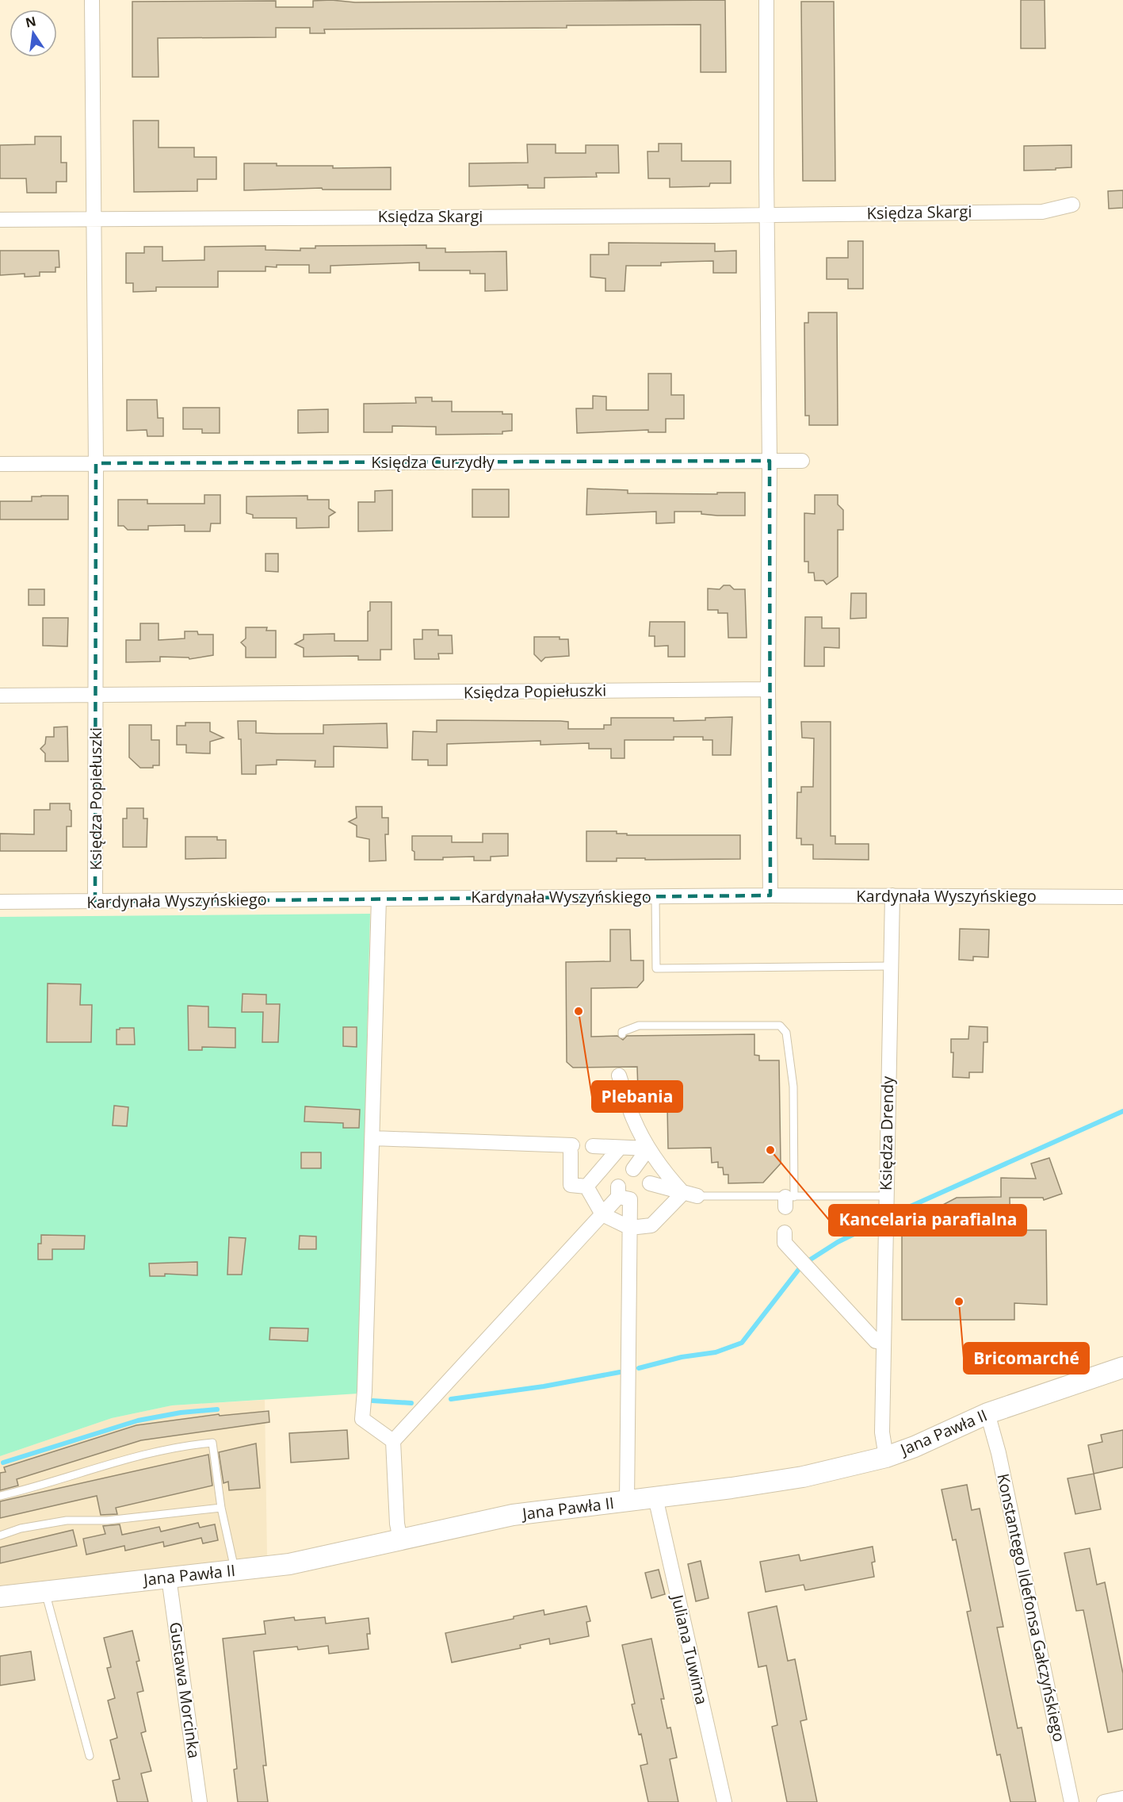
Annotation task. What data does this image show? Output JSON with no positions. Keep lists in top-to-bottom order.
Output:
{
  "streets": {
    "street": [
      "Księdza Skargi",
      "Księdza Curzydły",
      "Księdza Popiełuszki",
      "Kardynała Wyszyńskiego",
      "Księdza Drendy",
      "Jana Pawła II",
      "Konstantego Ildefonsa Gałczyńskiego",
      "Juliana Tuwima",
      "Gustawa Morcinka"
    ]
  },
  "crossings": [
    ["Księdza Popiełuszki", "Kardynała Wyszyńskiego"],
    ["Kardynała Wyszyńskiego", "Księdza Drendy"],
    ["Księdza Drendy", "Jana Pawła II"],
    ["Jana Pawła II", "Konstantego Ildefonsa Gałczyńskiego"],
    ["Jana Pawła II", "Juliana Tuwima"],
    ["Jana Pawła II", "Gustawa Morcinka"]
  ],
  "places": ["Plebania", "Kancelaria parafialna", "Bricomarché"],
  "north": "top"
}
